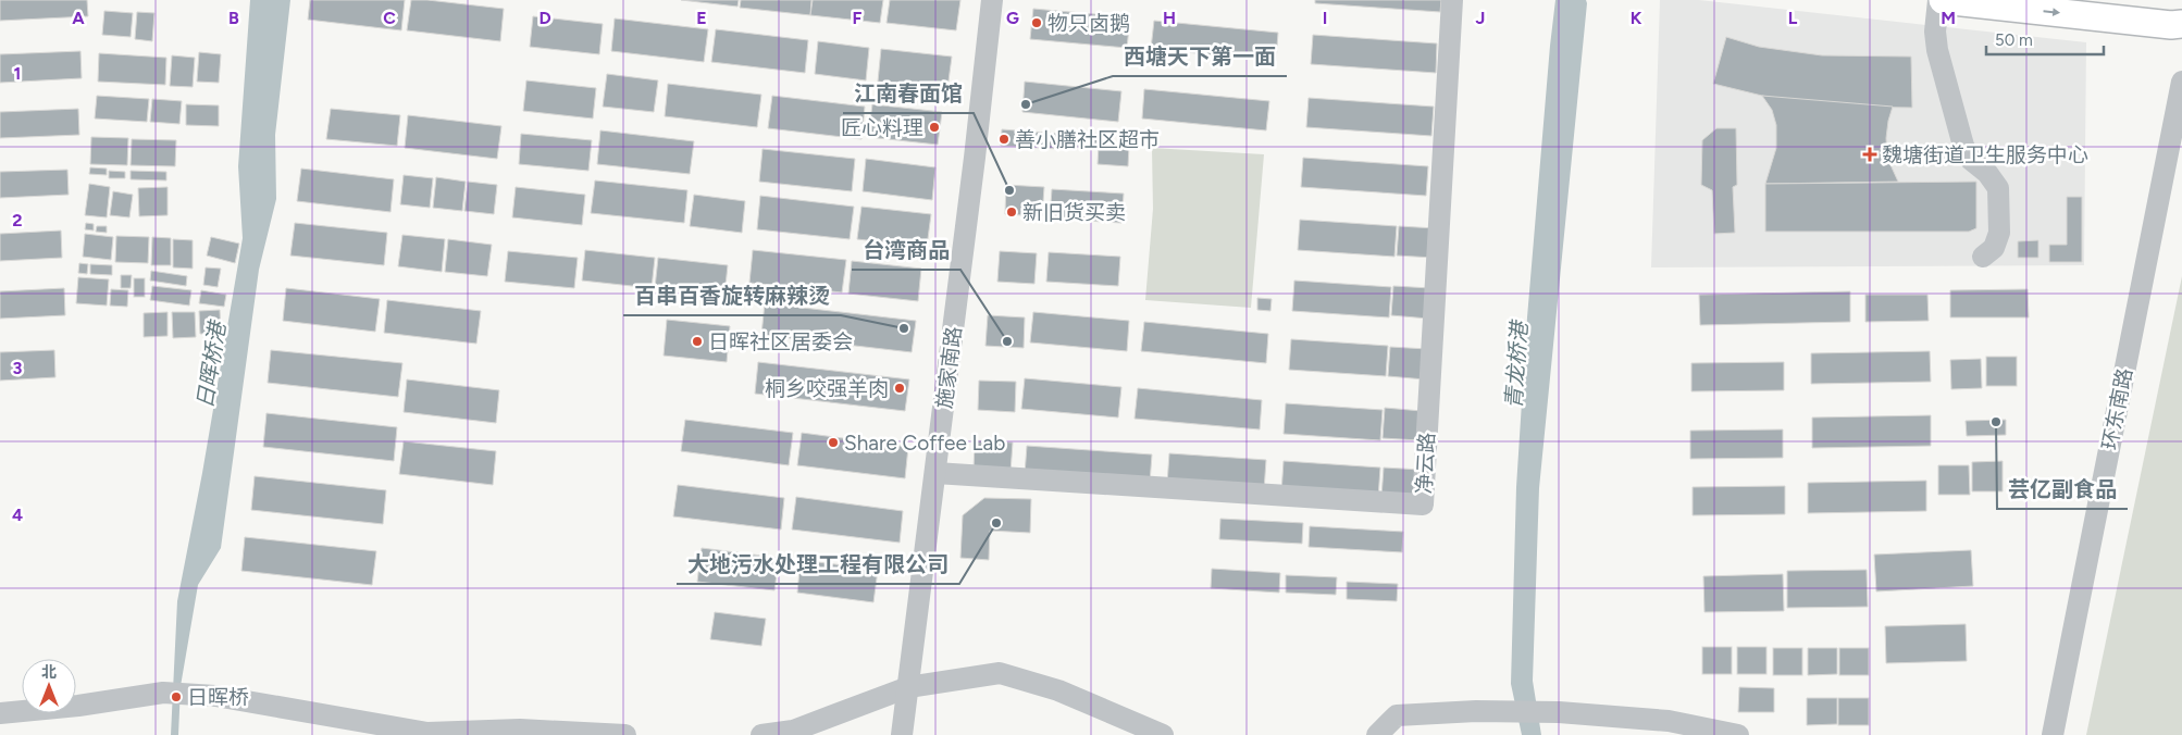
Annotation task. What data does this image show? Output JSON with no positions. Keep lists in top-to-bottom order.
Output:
{
  "streets": {
    "street": ["施家南路", "环东南路", "净云路"]
  },
  "crossings": [
    ["施家南路", "净云路"]
  ],
  "water": ["日晖桥港", "青龙桥港"],
  "places": {
    "other": [
      "物只卤鹅",
      "西塘天下第一面",
      "匠心料理",
      "善小膳社区超市",
      "江南春面馆",
      "新旧货买卖",
      "百串百香旋转麻辣烫",
      "日晖社区居委会",
      "台湾商品",
      "桐乡咬强羊肉",
      "芸亿副食品",
      "Share Coffee Lab",
      "大地污水处理工程有限公司",
      "日晖桥"
    ],
    "health": ["魏塘街道卫生服务中心"]
  },
  "scale_bar": "50 m",
  "north": "top",
  "grid": {
    "columns": [
      "A",
      "B",
      "C",
      "D",
      "E",
      "F",
      "G",
      "H",
      "I",
      "J",
      "K",
      "L",
      "M"
    ],
    "rows": [
      "1",
      "2",
      "3",
      "4"
    ]
  }
}
